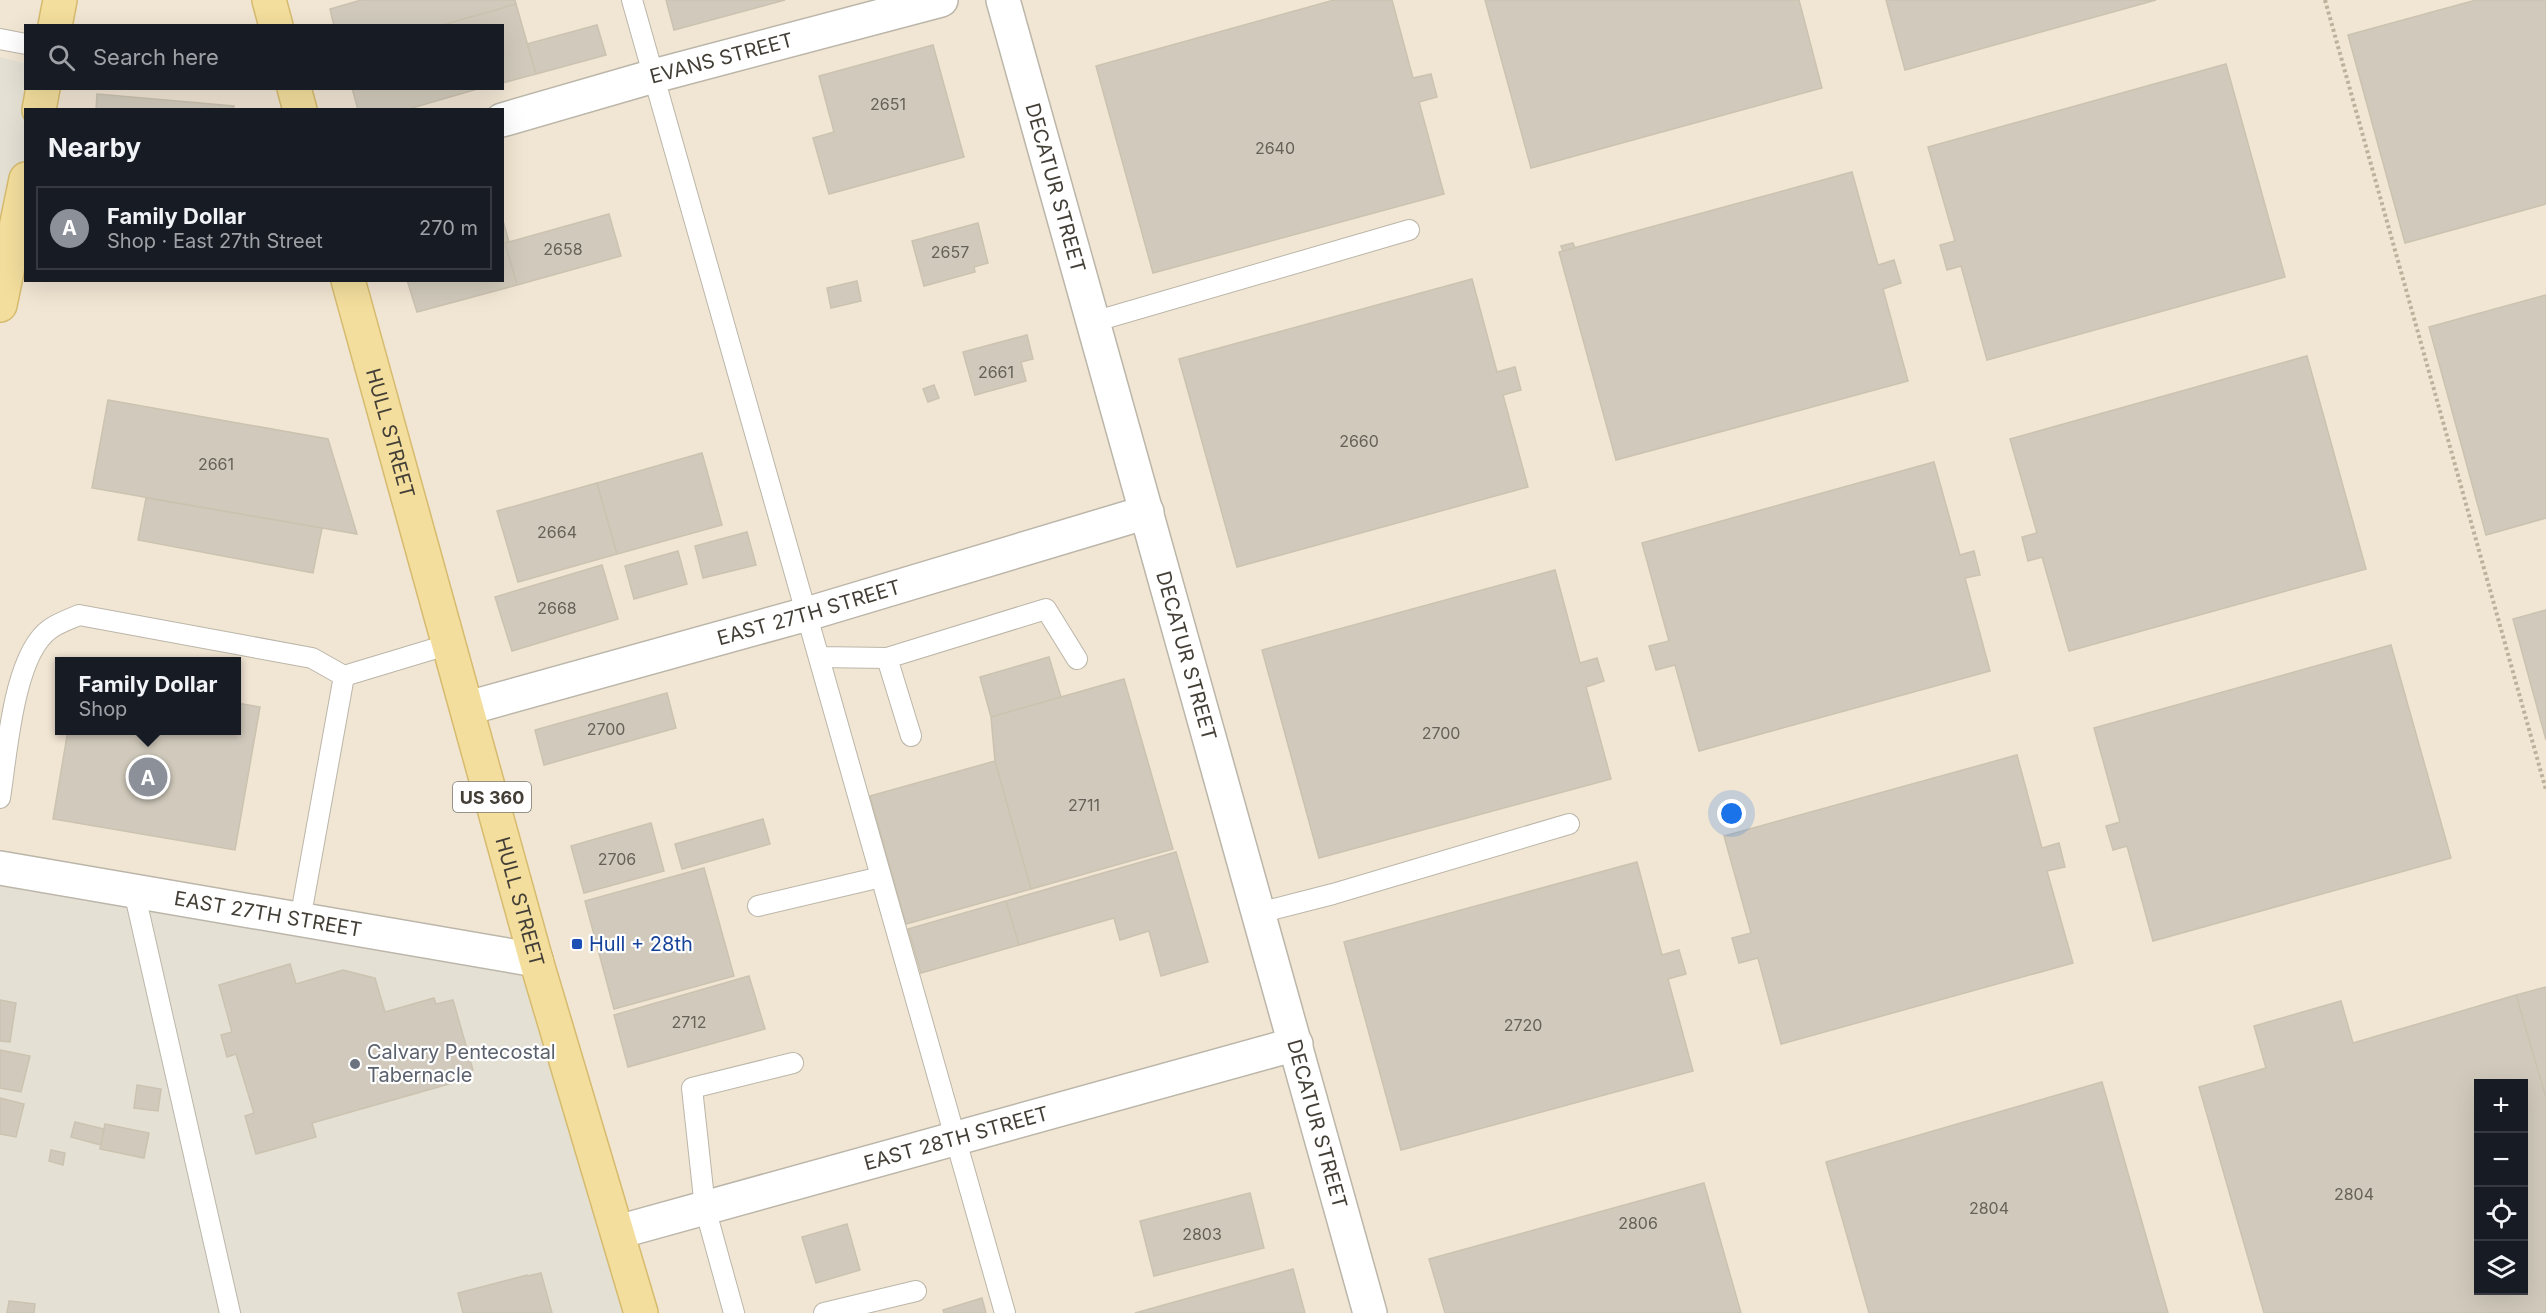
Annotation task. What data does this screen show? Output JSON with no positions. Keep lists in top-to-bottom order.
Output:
{
  "streets": {
    "main road": ["HULL STREET", "US 360"],
    "street": [
      "EVANS STREET",
      "DECATUR STREET",
      "EAST 27TH STREET",
      "EAST 28TH STREET"
    ]
  },
  "crossings": [
    ["DECATUR STREET", "EAST 27TH STREET"],
    ["DECATUR STREET", "EAST 28TH STREET"],
    ["HULL STREET", "EAST 27TH STREET"],
    ["HULL STREET", "EAST 28TH STREET"]
  ],
  "places": {
    "transit": ["Hull + 28th"],
    "other": ["Calvary Pentecostal Tabernacle"]
  },
  "house_numbers": [
    "2651",
    "2640",
    "2658",
    "2657",
    "2661",
    "2660",
    "2661",
    "2664",
    "2668",
    "2700",
    "2700",
    "2711",
    "2706",
    "2712",
    "2720",
    "2804",
    "2804",
    "2806",
    "2803"
  ],
  "page": {
    "search": "Search here",
    "heading": "Nearby",
    "list": [
      {
        "mark": "A",
        "name": "Family Dollar",
        "note": "Shop · East 27th Street",
        "value": "270 m"
      }
    ],
    "popup": ["Family Dollar", "Shop"],
    "pins": "A",
    "map_buttons": ["+", "−"]
  }
}
